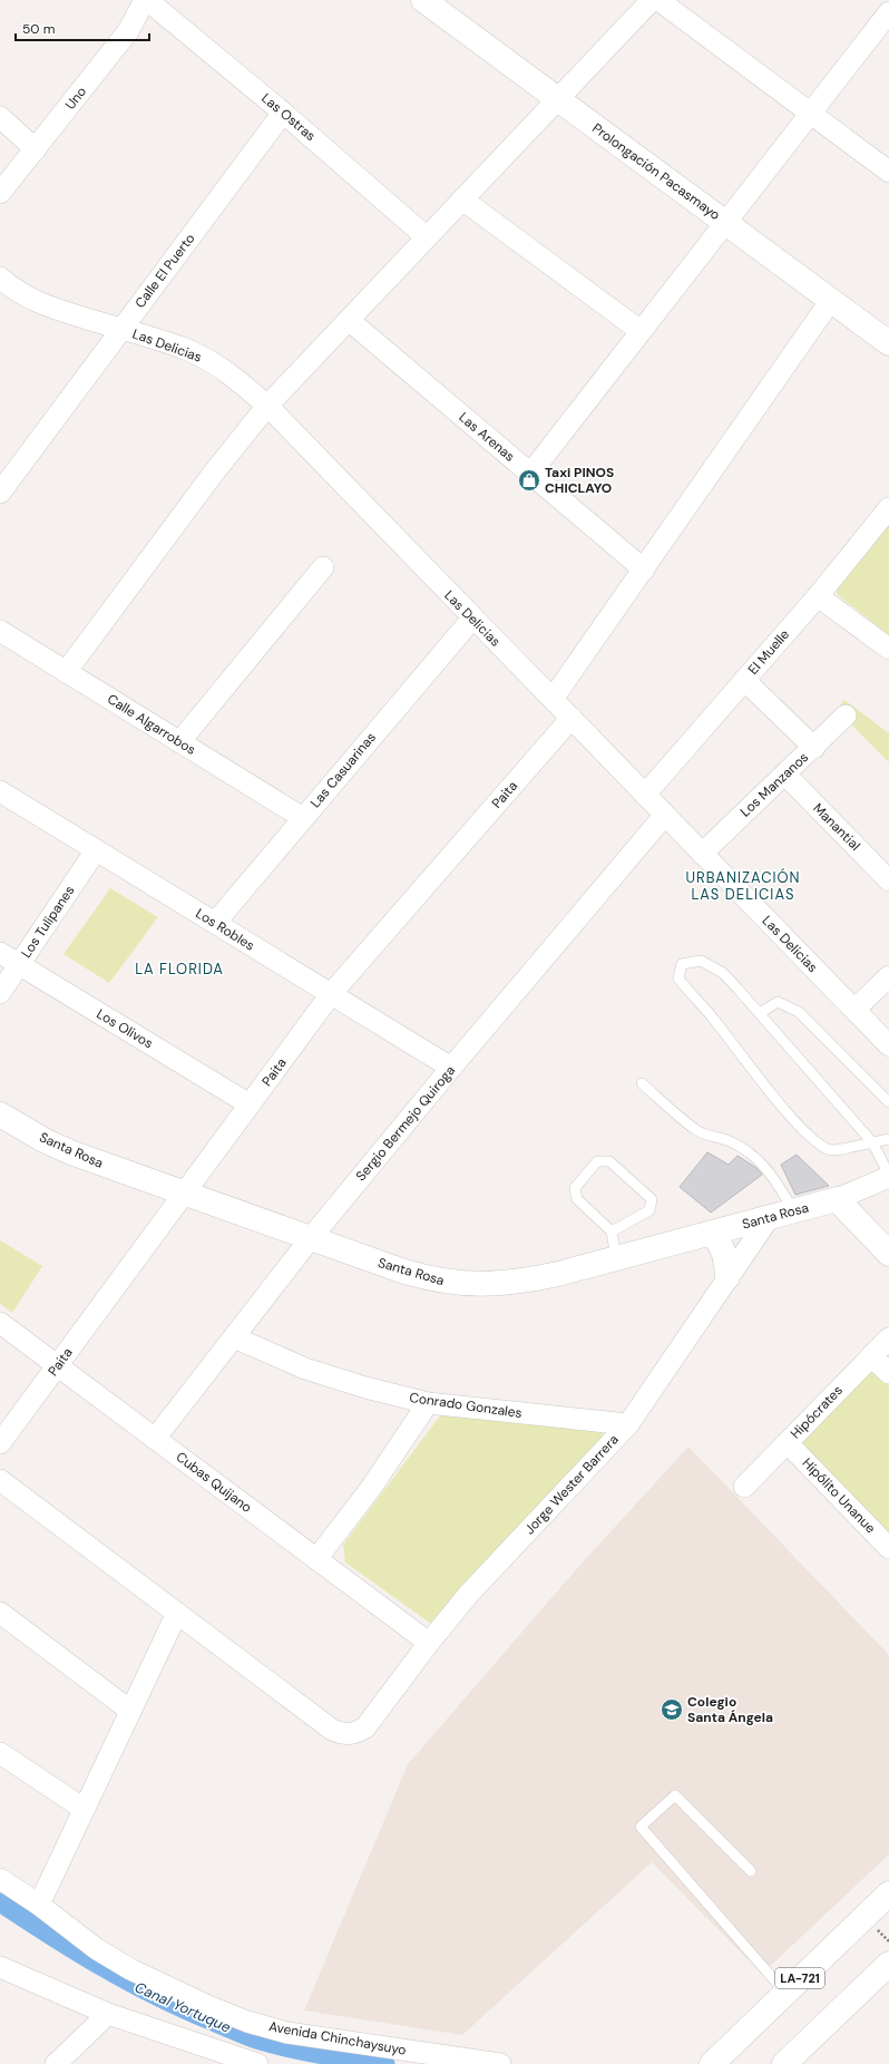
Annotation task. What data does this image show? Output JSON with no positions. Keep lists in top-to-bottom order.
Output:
{
  "streets": {
    "street": [
      "Uno",
      "Las Ostras",
      "Prolongación Pacasmayo",
      "Calle El Puerto",
      "Las Delicias",
      "Las Arenas",
      "El Muelle",
      "Calle Algarrobos",
      "Las Casuarinas",
      "Los Manzanos",
      "Paita",
      "Manantial",
      "Los Tulipanes",
      "Los Robles",
      "Los Olivos",
      "Sergio Bermejo Quiroga",
      "Santa Rosa",
      "Conrado Gonzales",
      "Hipócrates",
      "Cubas Quijano",
      "Jorge Wester Barrera",
      "Hipólito Unanue",
      "LA-721",
      "Avenida Chinchaysuyo"
    ]
  },
  "crossings": [
    ["Uno", "Las Ostras"],
    ["Las Ostras", "Calle El Puerto"],
    ["Calle El Puerto", "Las Delicias"],
    ["Las Delicias", "El Muelle"],
    ["Las Delicias", "Las Casuarinas"],
    ["Las Delicias", "Los Manzanos"],
    ["Las Delicias", "Paita"],
    ["Las Delicias", "Sergio Bermejo Quiroga"],
    ["Calle Algarrobos", "Las Casuarinas"],
    ["Las Casuarinas", "Los Robles"],
    ["Los Manzanos", "Manantial"],
    ["Paita", "Los Robles"],
    ["Paita", "Los Olivos"],
    ["Paita", "Santa Rosa"],
    ["Paita", "Cubas Quijano"],
    ["Los Tulipanes", "Los Robles"],
    ["Los Tulipanes", "Los Olivos"],
    ["Los Robles", "Sergio Bermejo Quiroga"],
    ["Sergio Bermejo Quiroga", "Santa Rosa"],
    ["Sergio Bermejo Quiroga", "Conrado Gonzales"],
    ["Sergio Bermejo Quiroga", "Cubas Quijano"],
    ["Santa Rosa", "Jorge Wester Barrera"],
    ["Conrado Gonzales", "Jorge Wester Barrera"],
    ["Hipócrates", "Hipólito Unanue"],
    ["Cubas Quijano", "Jorge Wester Barrera"]
  ],
  "districts": ["URBANIZACIÓN LAS DELICIAS", "LA FLORIDA"],
  "water": ["Canal Yortuque"],
  "places": {
    "shop": ["Taxi PINOS CHICLAYO"],
    "school or university": ["Colegio Santa Ángela"]
  },
  "scale_bar": "50 m"
}
